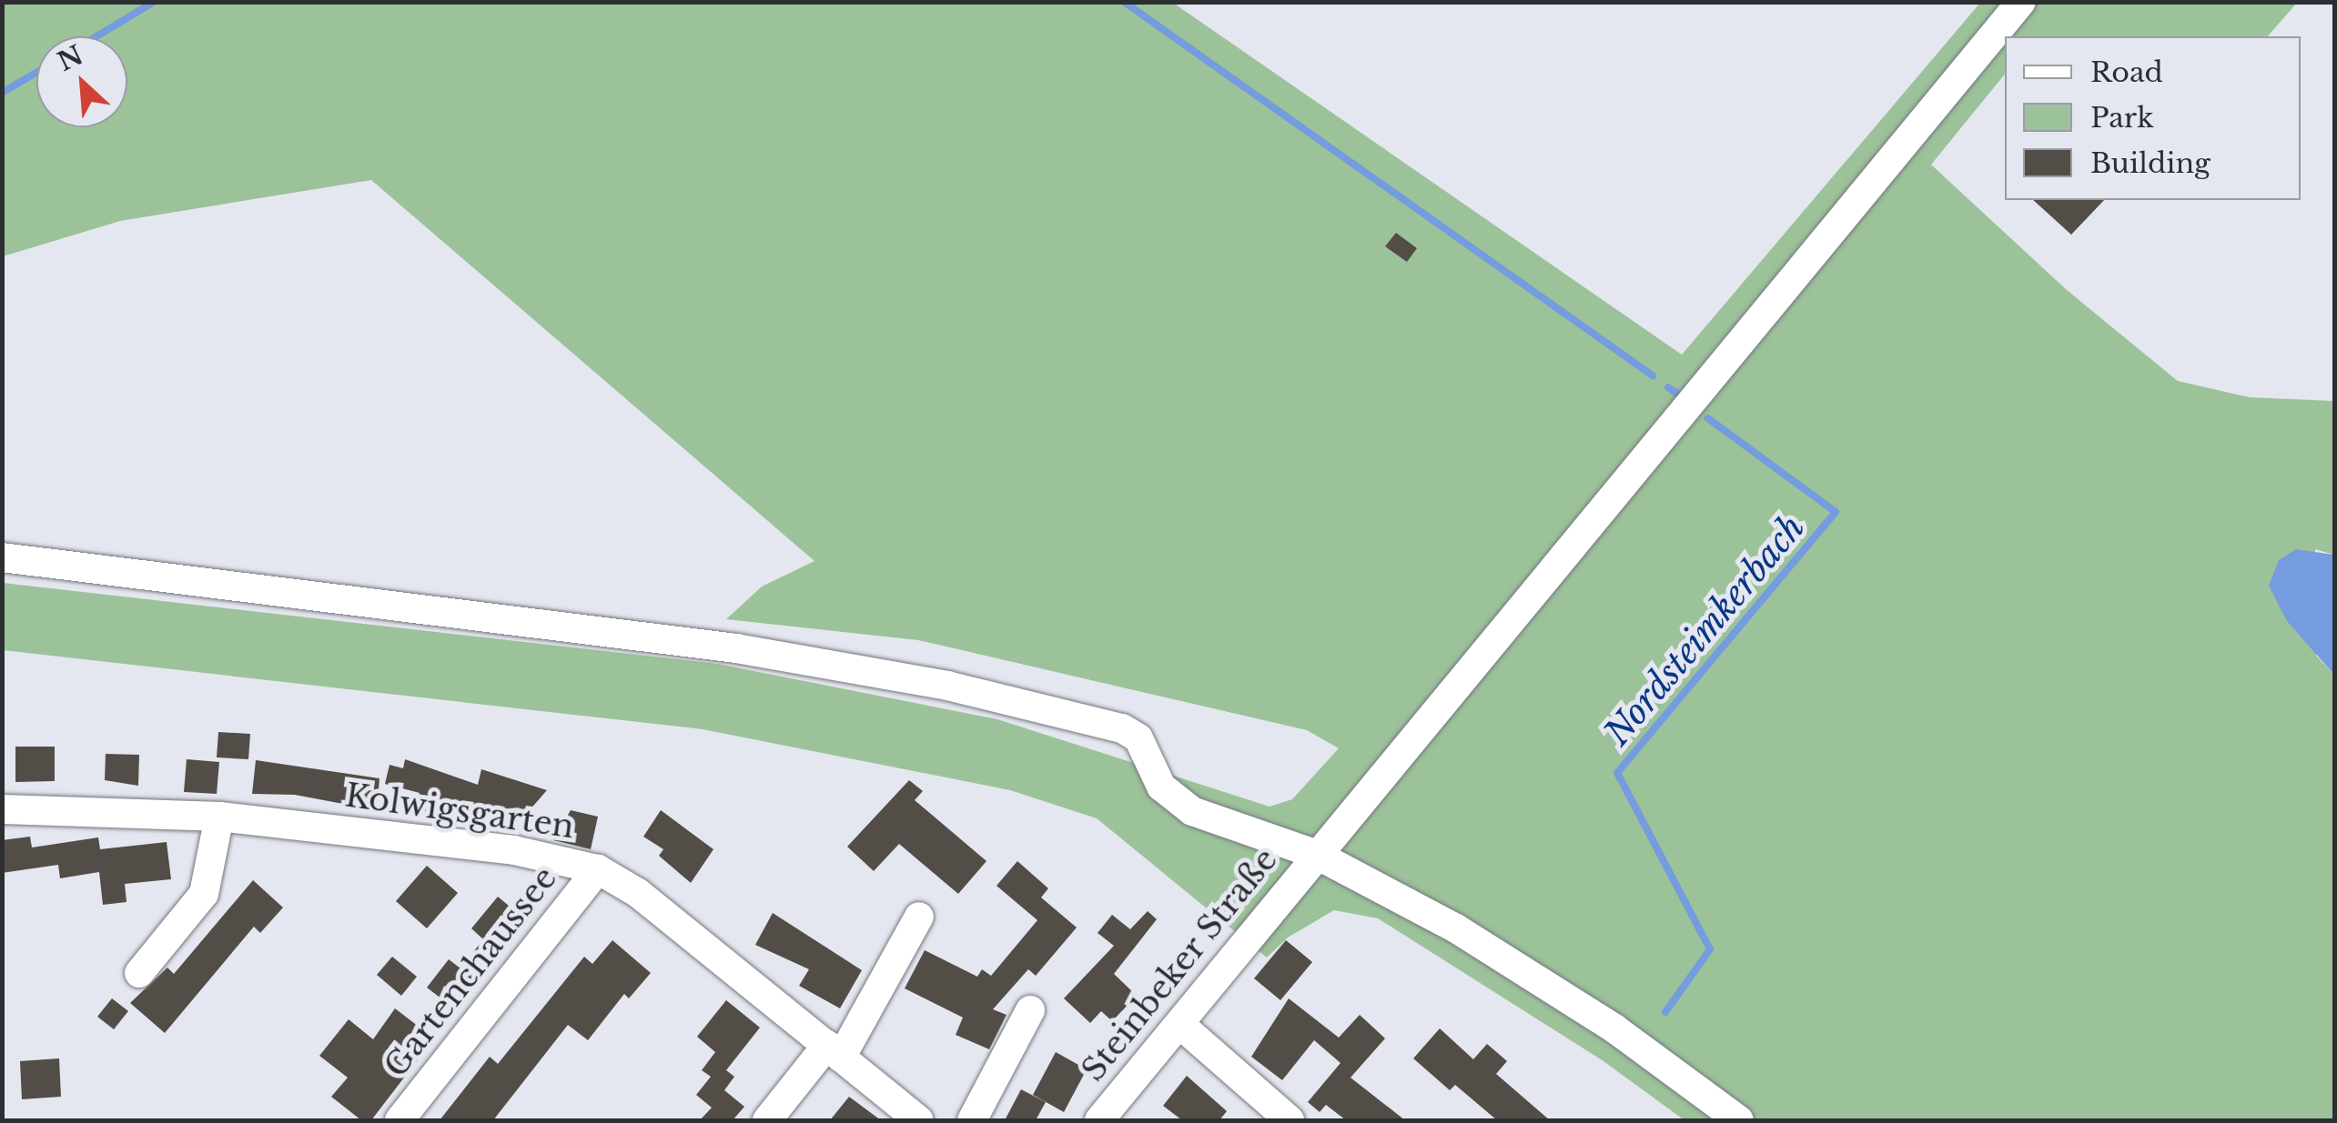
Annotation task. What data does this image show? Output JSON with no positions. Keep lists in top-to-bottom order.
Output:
{
  "streets": {
    "street": ["Kolwigsgarten", "Steinbeker Straße", "Gartenchaussee"]
  },
  "crossings": [
    ["Kolwigsgarten", "Gartenchaussee"]
  ],
  "water": ["Nordsteimkerbach"],
  "legend": ["Road", "Park", "Building"],
  "north": "top left"
}
